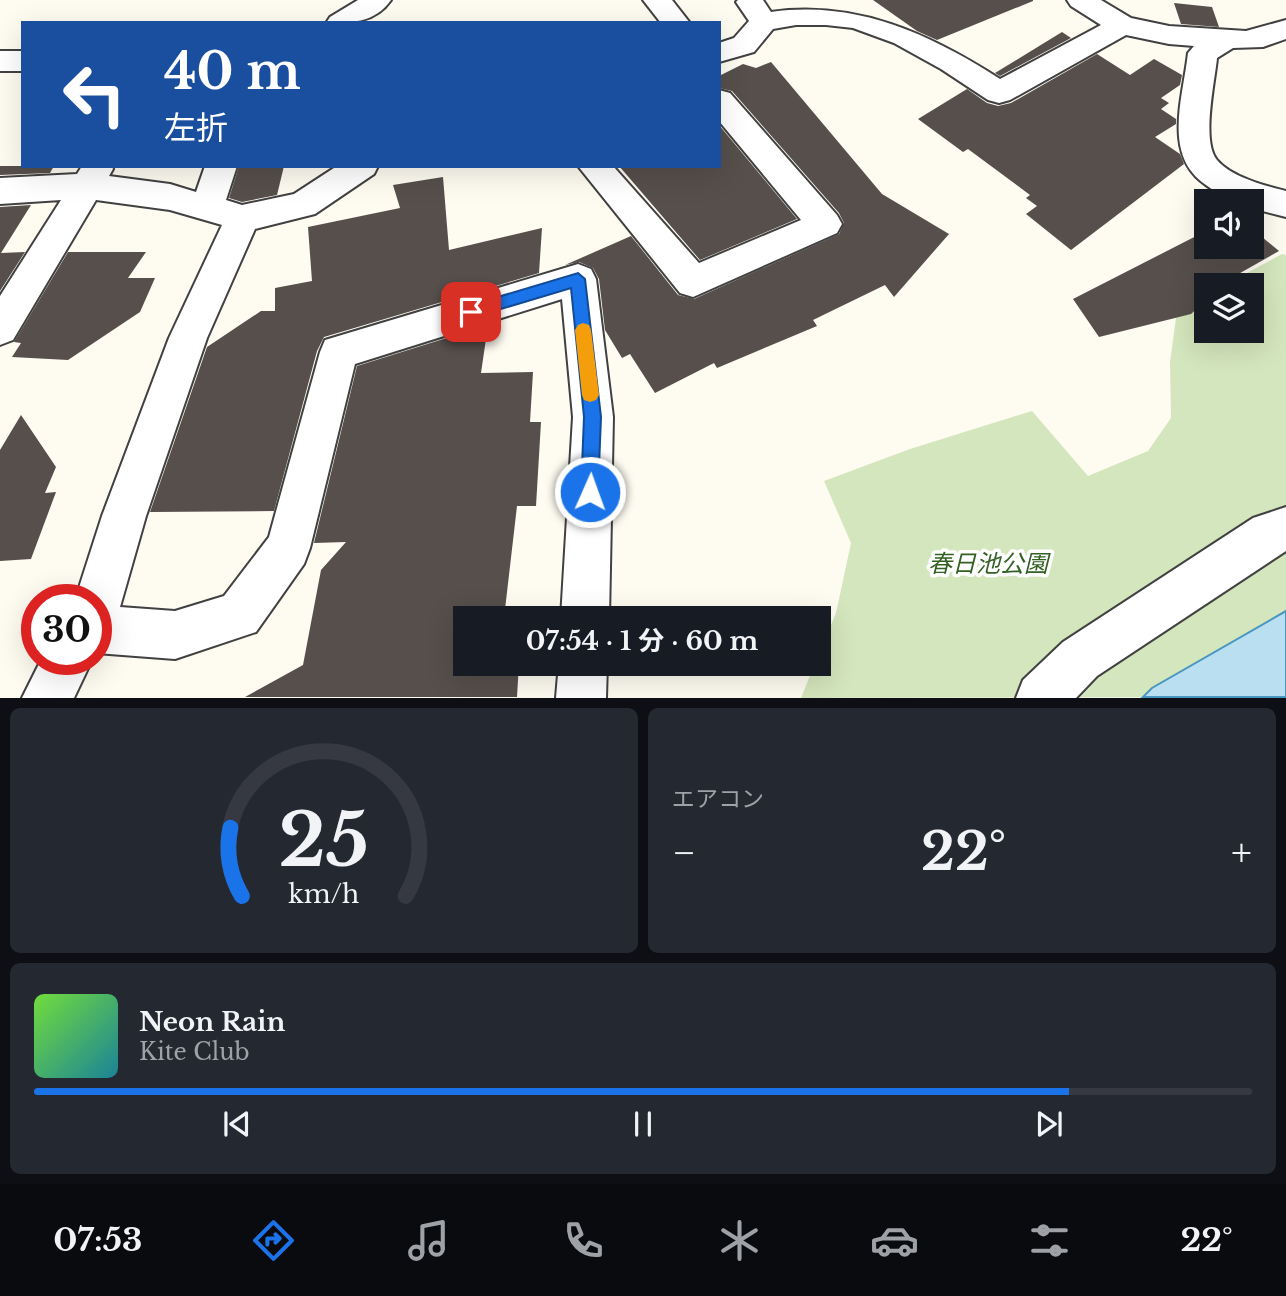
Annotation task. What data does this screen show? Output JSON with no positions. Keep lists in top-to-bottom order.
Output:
{
  "parks": ["春日池公園"],
  "page": {
    "turn": ["40 m", "左折"],
    "limit": "30",
    "trip": "07:54 · 1 分 · 60 m",
    "tile": "エアコン",
    "heat": ["−", "22°", "+"],
    "song": ["Neon Rain", "Kite Club"],
    "tabs": ["07:53", "22°"],
    "gauge": ["25", "km/h"]
  }
}
